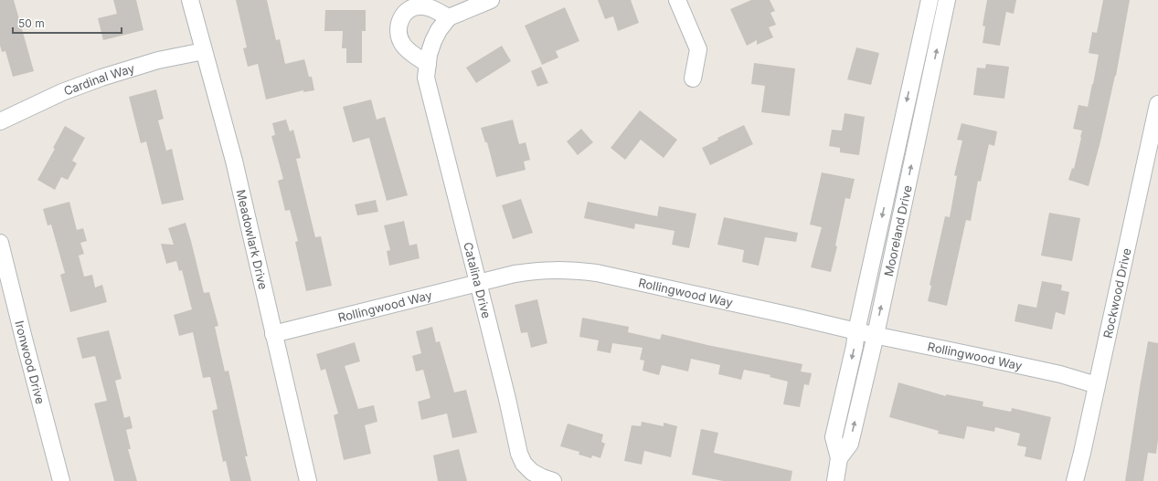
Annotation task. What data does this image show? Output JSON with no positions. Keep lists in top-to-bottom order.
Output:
{
  "streets": {
    "street": [
      "Cardinal Way",
      "Mooreland Drive",
      "Meadowlark Drive",
      "Catalina Drive",
      "Rollingwood Way",
      "Rockwood Drive",
      "Ironwood Drive"
    ]
  },
  "crossings": [
    ["Cardinal Way", "Meadowlark Drive"],
    ["Mooreland Drive", "Rollingwood Way"],
    ["Meadowlark Drive", "Rollingwood Way"],
    ["Catalina Drive", "Rollingwood Way"],
    ["Rollingwood Way", "Rockwood Drive"]
  ],
  "scale_bar": "50 m"
}
